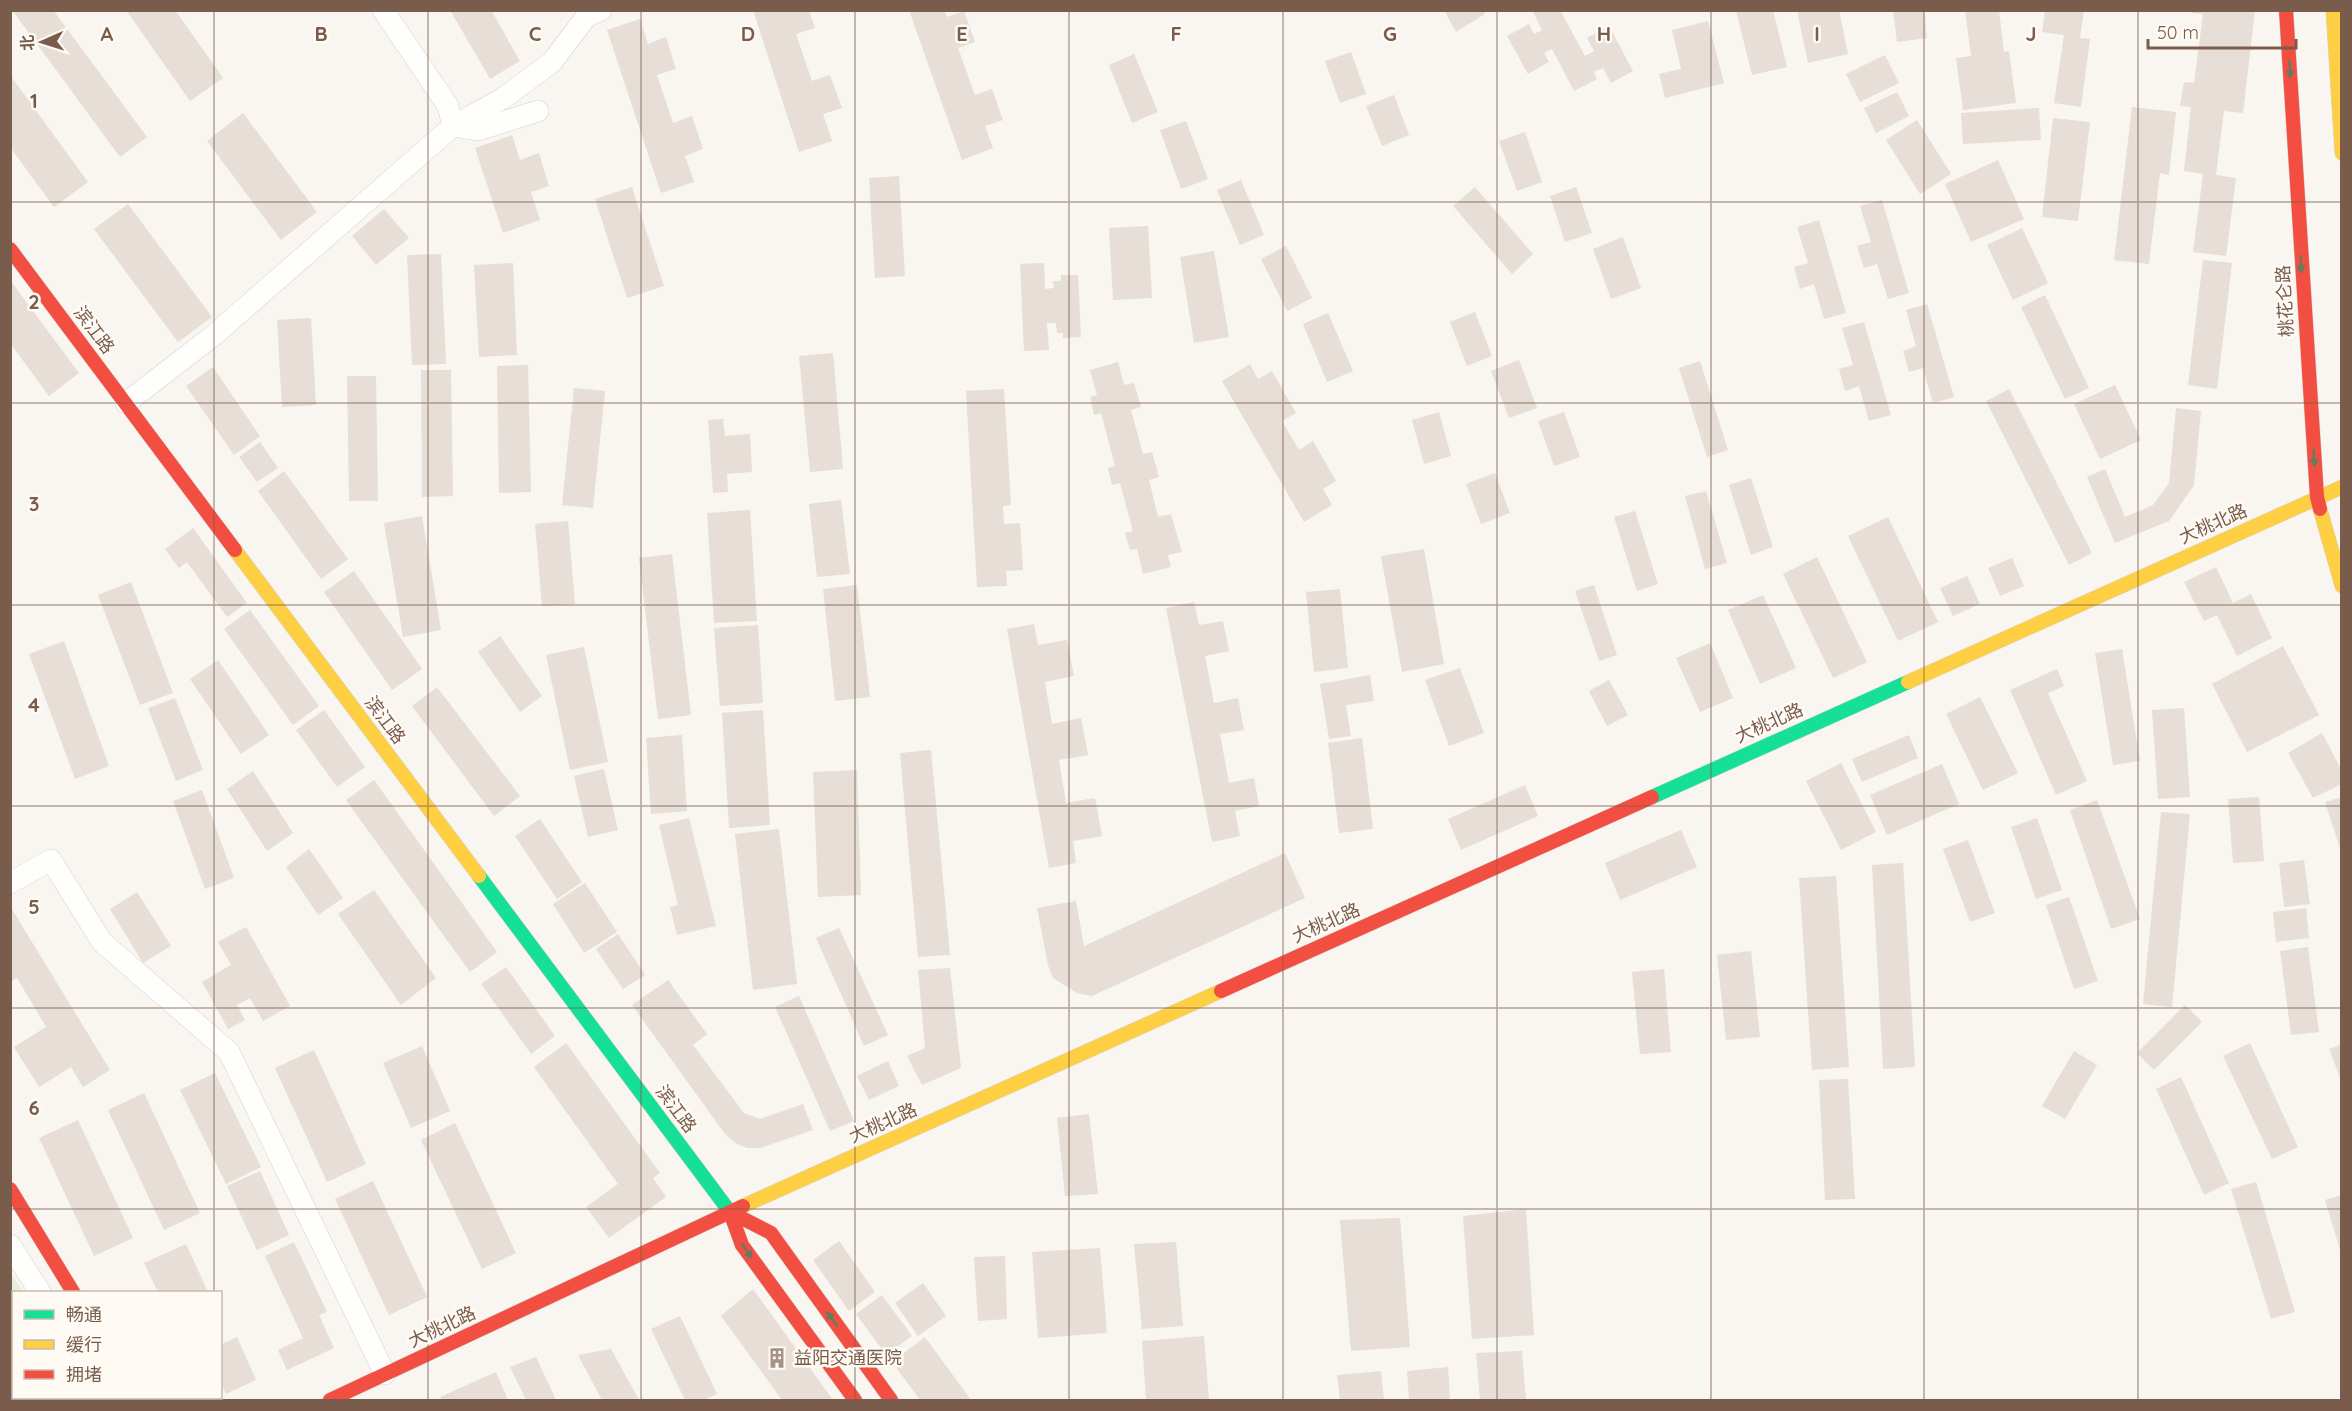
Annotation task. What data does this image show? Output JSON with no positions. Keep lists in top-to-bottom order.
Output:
{
  "streets": {
    "main road": ["桃花仑路", "滨江路", "大桃北路"]
  },
  "crossings": [
    ["桃花仑路", "大桃北路"],
    ["滨江路", "大桃北路"]
  ],
  "one_way": ["桃花仑路"],
  "places": {
    "building": ["益阳交通医院"]
  },
  "legend": ["畅通", "缓行", "拥堵"],
  "scale_bar": "50 m",
  "north": "left",
  "grid": {
    "columns": [
      "A",
      "B",
      "C",
      "D",
      "E",
      "F",
      "G",
      "H",
      "I",
      "J"
    ],
    "rows": [
      "1",
      "2",
      "3",
      "4",
      "5",
      "6"
    ]
  }
}
